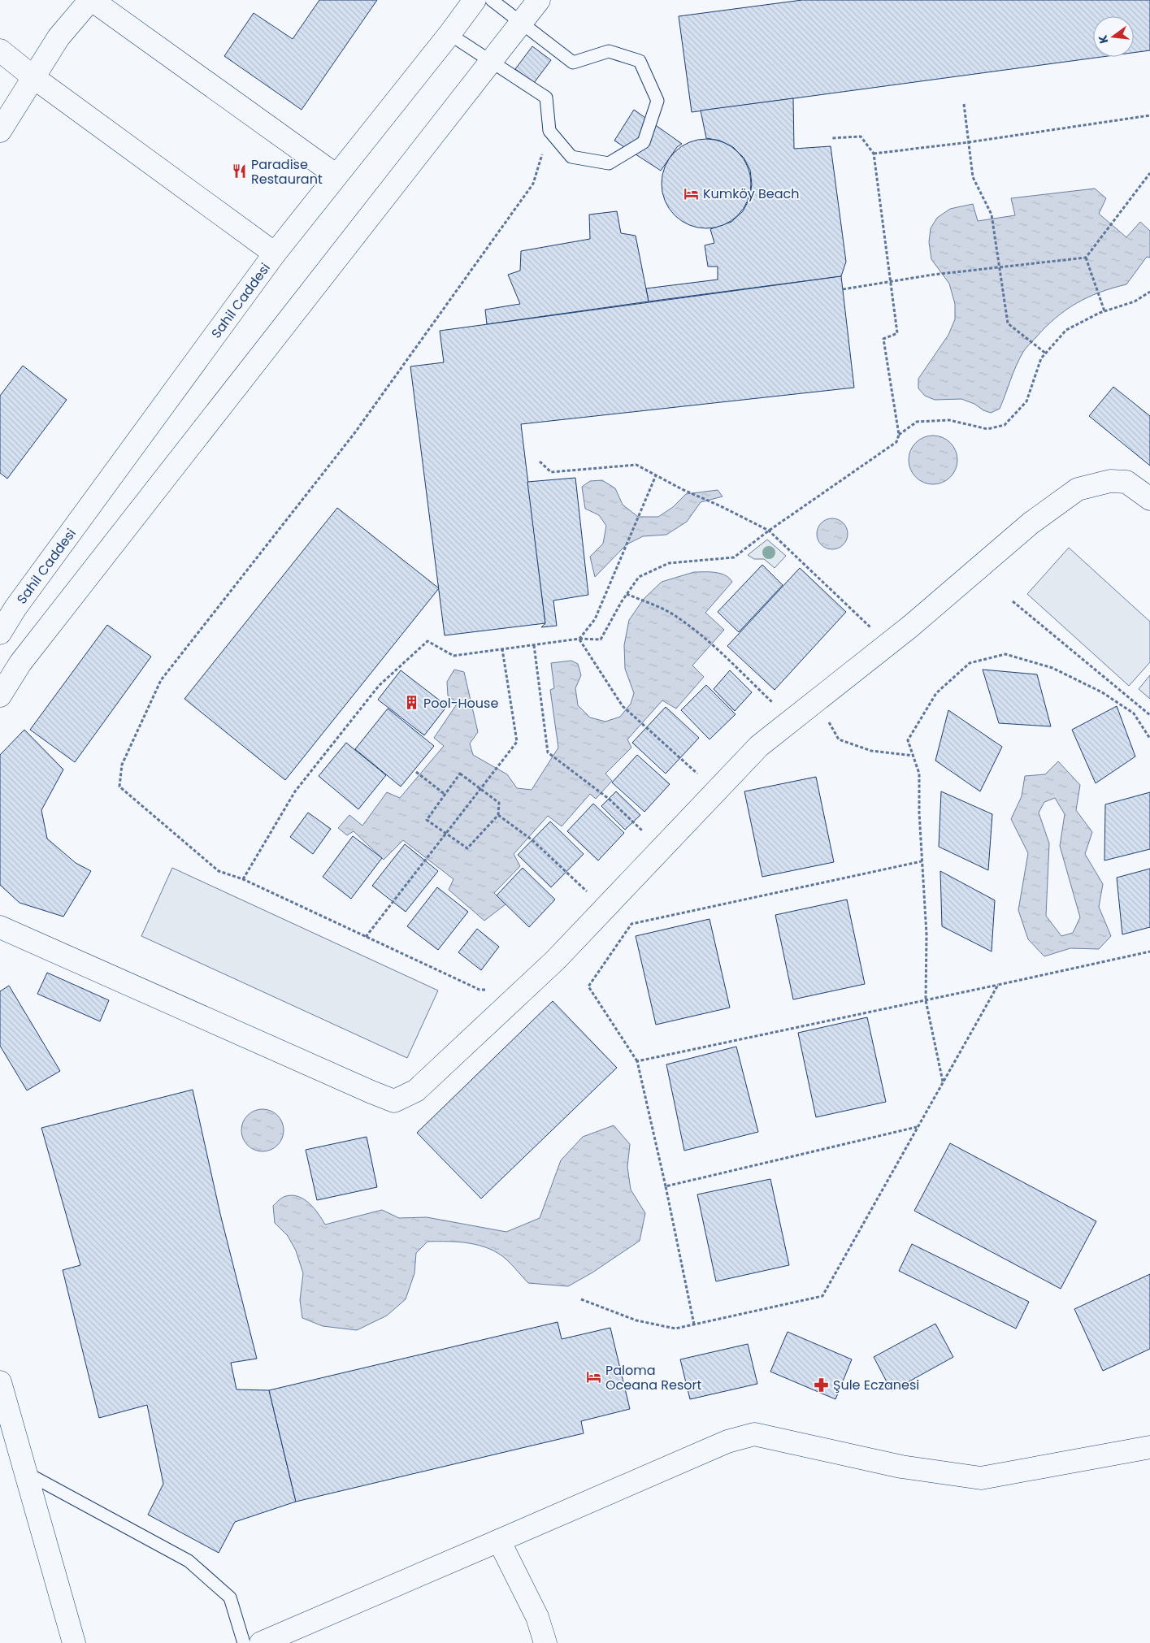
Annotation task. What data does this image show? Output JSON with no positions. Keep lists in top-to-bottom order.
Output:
{
  "streets": {
    "street": ["Sahil Caddesi"]
  },
  "places": {
    "restaurant": ["Paradise Restaurant"],
    "hotel": ["Kumköy Beach", "Paloma Oceana Resort"],
    "building": ["Pool-House"],
    "pharmacy": ["Şule Eczanesi"]
  },
  "north": "left"
}
